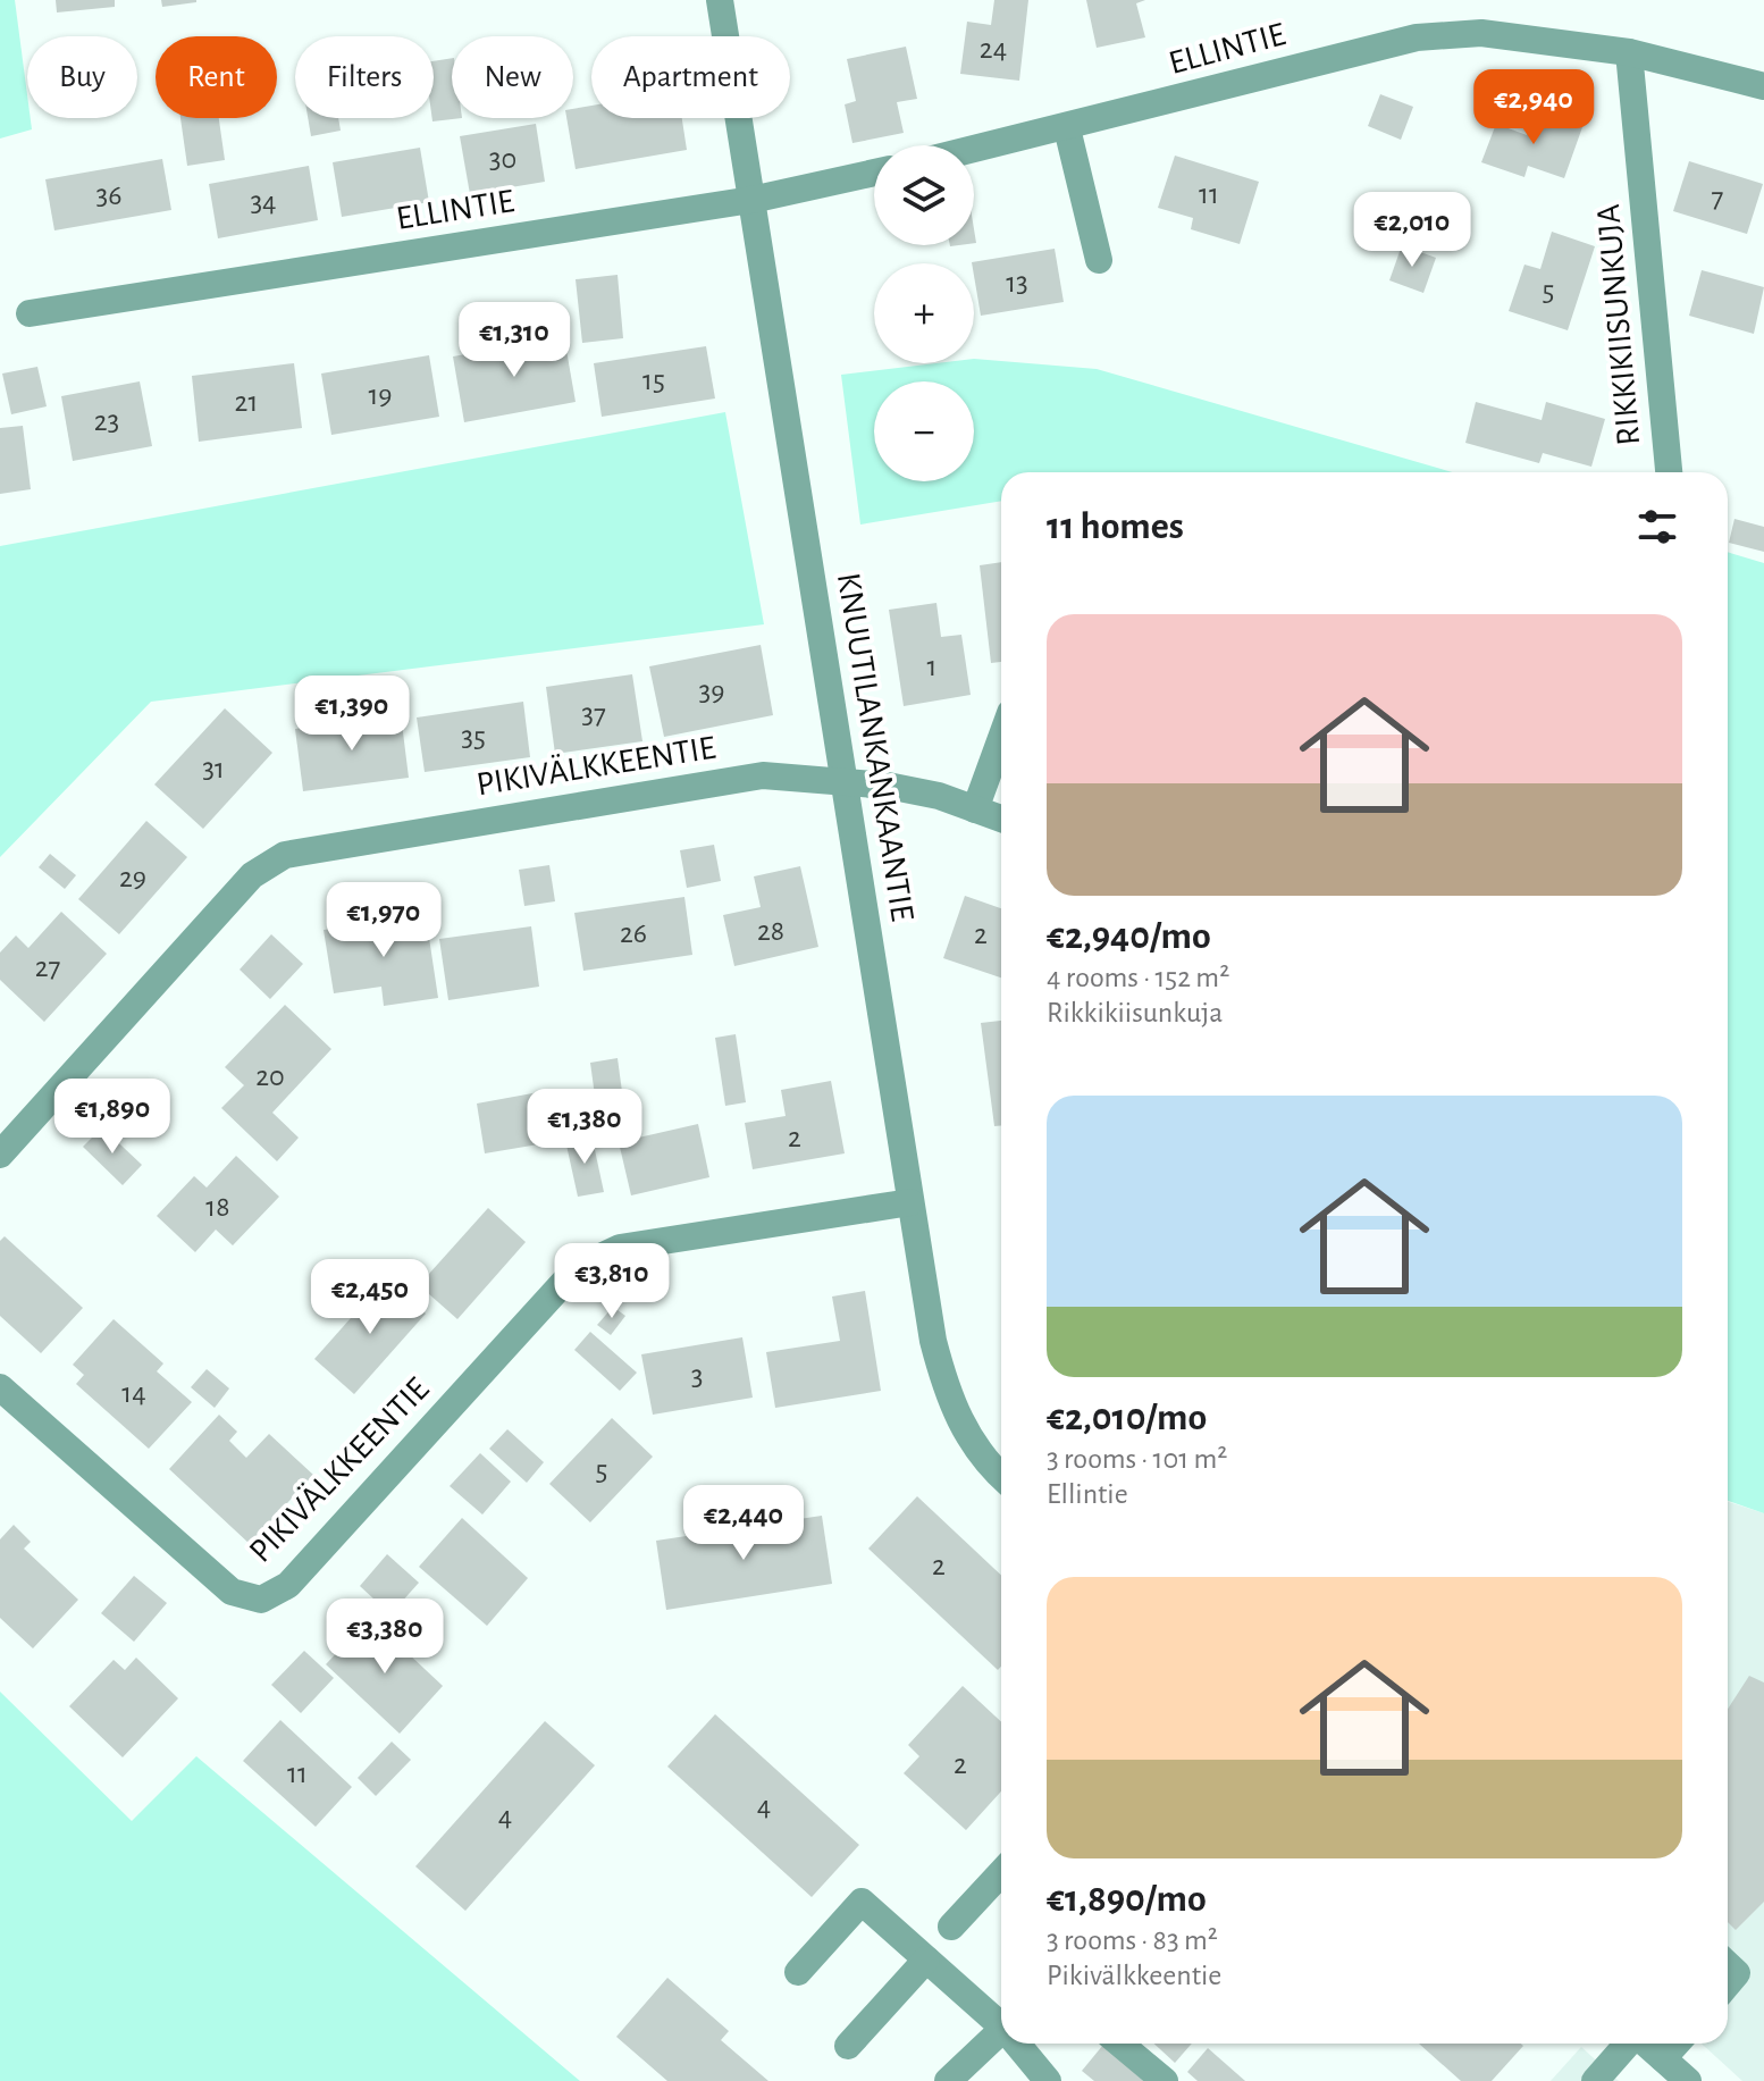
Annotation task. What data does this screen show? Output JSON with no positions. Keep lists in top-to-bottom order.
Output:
{
  "streets": {
    "street": [
      "ELLINTIE",
      "RIKKIKIISUNKUJA",
      "KNUUTILANKANKAANTIE",
      "PIKIVÄLKKEENTIE"
    ]
  },
  "crossings": [
    ["ELLINTIE", "RIKKIKIISUNKUJA"],
    ["ELLINTIE", "KNUUTILANKANKAANTIE"],
    ["KNUUTILANKANKAANTIE", "PIKIVÄLKKEENTIE"]
  ],
  "house_numbers": [
    "24",
    "30",
    "11",
    "36",
    "7",
    "34",
    "13",
    "5",
    "15",
    "19",
    "21",
    "23",
    "1",
    "39",
    "37",
    "35",
    "31",
    "29",
    "28",
    "26",
    "2",
    "27",
    "20",
    "2",
    "18",
    "3",
    "14",
    "5",
    "2",
    "2",
    "11",
    "4",
    "4"
  ],
  "page": {
    "chip": [
      "Buy",
      "Rent",
      "Filters",
      "New",
      "Apartment"
    ],
    "price": [
      "€2,940",
      "€2,010",
      "€1,310",
      "€1,390",
      "€1,970",
      "€1,890",
      "€1,380",
      "€3,810",
      "€2,450",
      "€2,440",
      "€3,380"
    ],
    "map_buttons": ["+", "−"],
    "heading": "11 homes",
    "list": [
      {
        "name": "€2,940/mo",
        "note": "4 rooms · 152 m² · Rikkikiisunkuja"
      },
      {
        "name": "€2,010/mo",
        "note": "3 rooms · 101 m² · Ellintie"
      },
      {
        "name": "€1,890/mo",
        "note": "3 rooms · 83 m² · Pikivälkkeentie"
      }
    ]
  }
}
